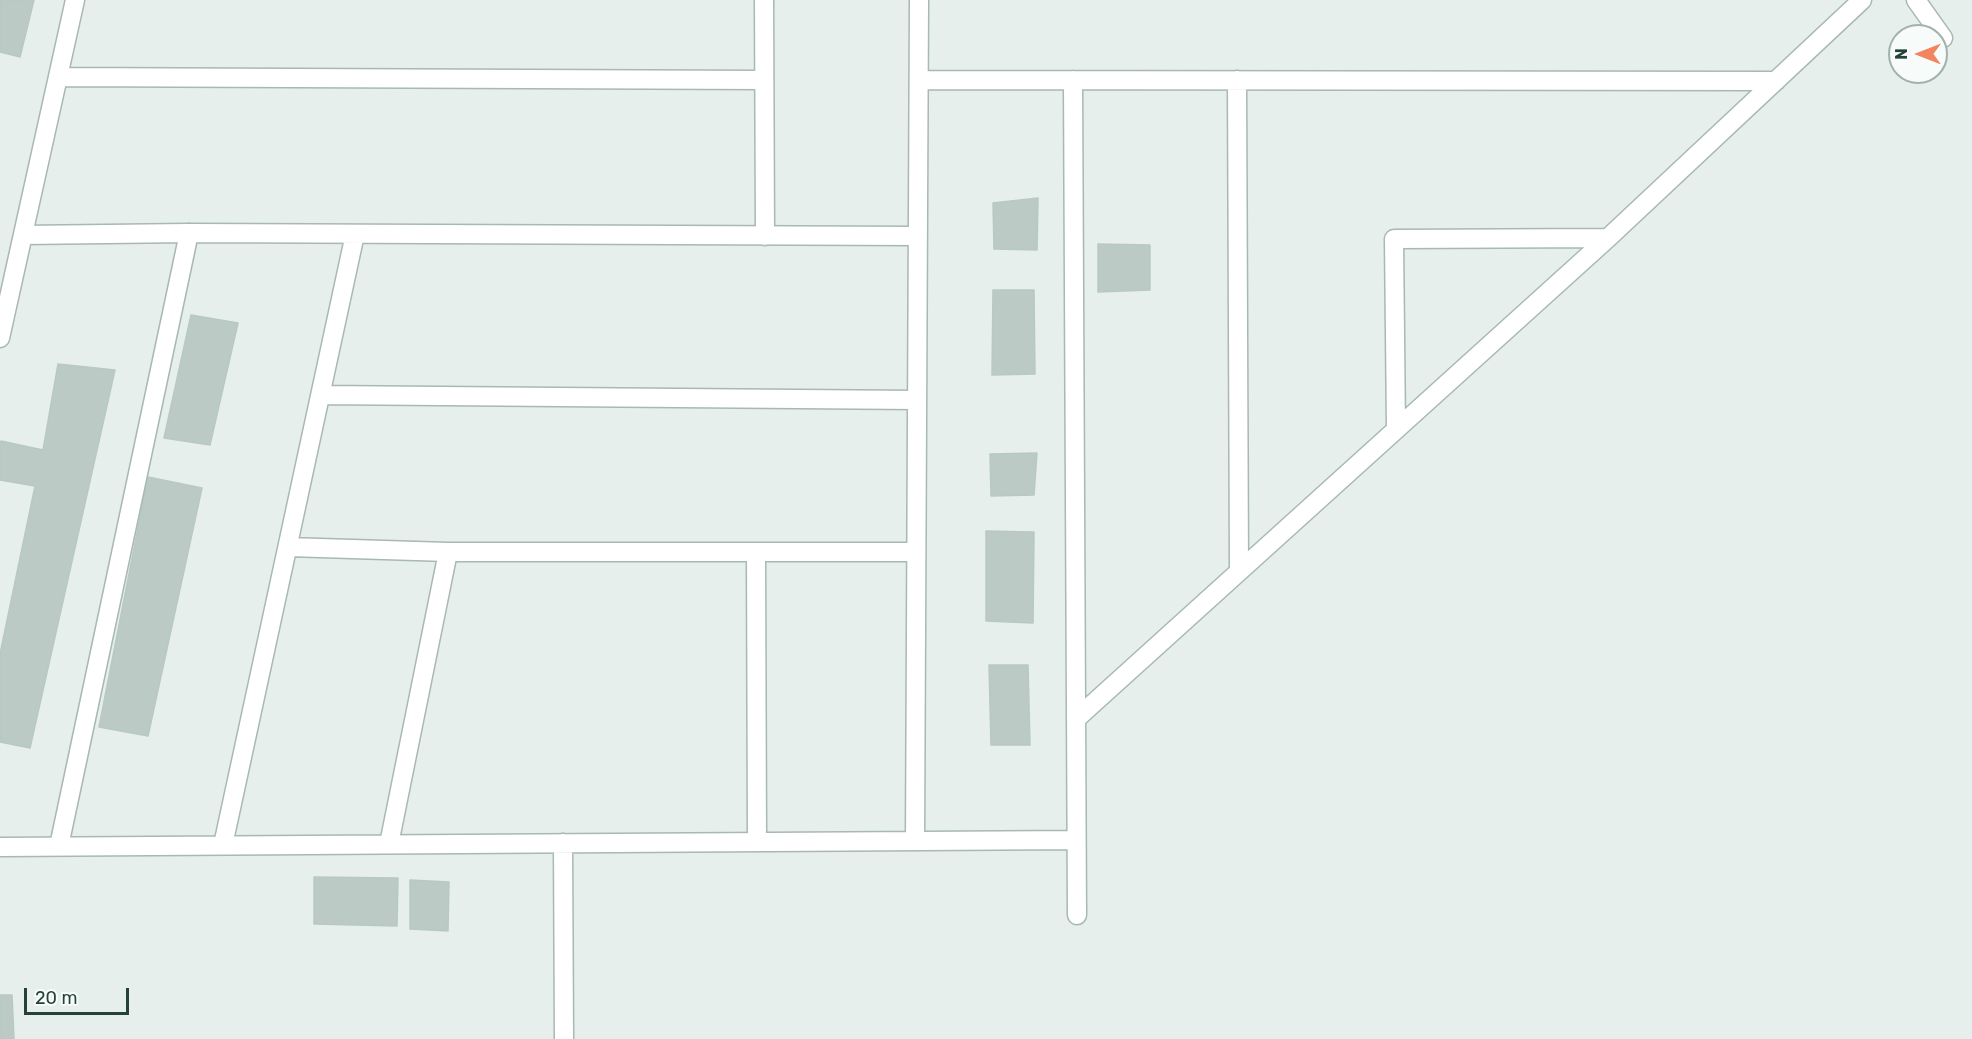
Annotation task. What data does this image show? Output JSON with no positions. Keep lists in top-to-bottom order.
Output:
{
  "scale_bar": "20 m",
  "north": "left"
}
